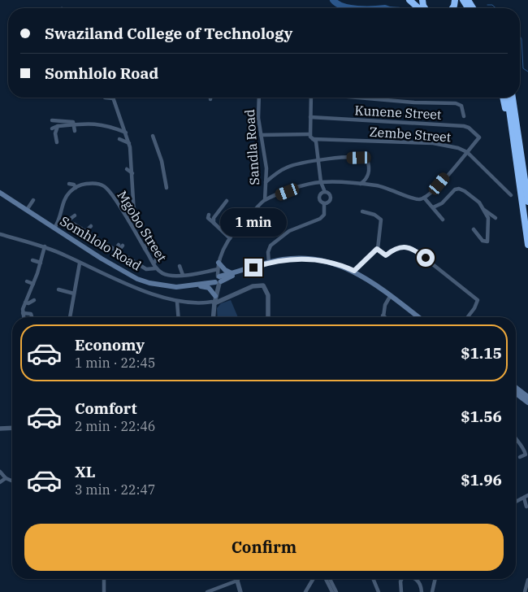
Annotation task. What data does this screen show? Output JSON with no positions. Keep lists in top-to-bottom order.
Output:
{
  "streets": {
    "main road": ["Somhlolo Road"],
    "street": [
      "Kunene Street",
      "Zembe Street",
      "Sandla Road",
      "Mgobo Street"
    ]
  },
  "crossings": [
    ["Kunene Street", "Zembe Street"]
  ],
  "page": {
    "banner": ["Swaziland College of Technology", "Somhlolo Road"],
    "bubble": "1 min",
    "list": [
      {
        "name": "Economy",
        "note": "1 min · 22:45",
        "value": "$1.15"
      },
      {
        "name": "Comfort",
        "note": "2 min · 22:46",
        "value": "$1.56"
      },
      {
        "name": "XL",
        "note": "3 min · 22:47",
        "value": "$1.96"
      }
    ],
    "buttons": "Confirm"
  }
}
